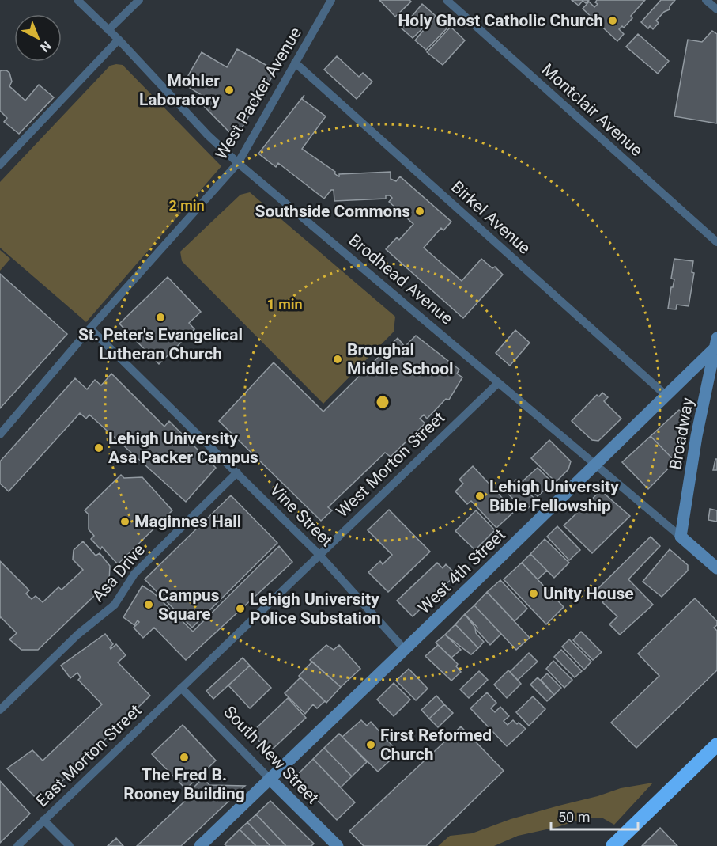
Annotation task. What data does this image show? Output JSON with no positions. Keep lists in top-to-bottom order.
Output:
{
  "streets": {
    "main road": [
      "Brodhead Avenue",
      "Broadway",
      "West 4th Street",
      "South New Street"
    ],
    "street": [
      "West Packer Avenue",
      "Montclair Avenue",
      "Birkel Avenue",
      "West Morton Street",
      "Vine Street",
      "Asa Drive",
      "East Morton Street"
    ]
  },
  "crossings": [
    ["West Packer Avenue", "Birkel Avenue"],
    ["West Packer Avenue", "Brodhead Avenue"],
    ["West Packer Avenue", "Vine Street"],
    ["Birkel Avenue", "West 4th Street"],
    ["Brodhead Avenue", "Broadway"],
    ["Brodhead Avenue", "West Morton Street"],
    ["Brodhead Avenue", "West 4th Street"],
    ["Broadway", "West 4th Street"],
    ["West Morton Street", "Vine Street"],
    ["West Morton Street", "South New Street"],
    ["West Morton Street", "East Morton Street"],
    ["Vine Street", "West 4th Street"],
    ["Vine Street", "Asa Drive"],
    ["West 4th Street", "South New Street"],
    ["South New Street", "East Morton Street"]
  ],
  "places": [
    "Holy Ghost Catholic Church",
    "Mohler Laboratory",
    "Southside Commons",
    "St. Peter's Evangelical Lutheran Church",
    "Broughal Middle School",
    "Lehigh University Asa Packer Campus",
    "Lehigh University Bible Fellowship",
    "Maginnes Hall",
    "Unity House",
    "Campus Square",
    "Lehigh University Police Substation",
    "First Reformed Church",
    "The Fred B. Rooney Building"
  ],
  "scale_bar": "50 m",
  "north": "bottom right",
  "rings": ["2 min", "1 min"]
}
